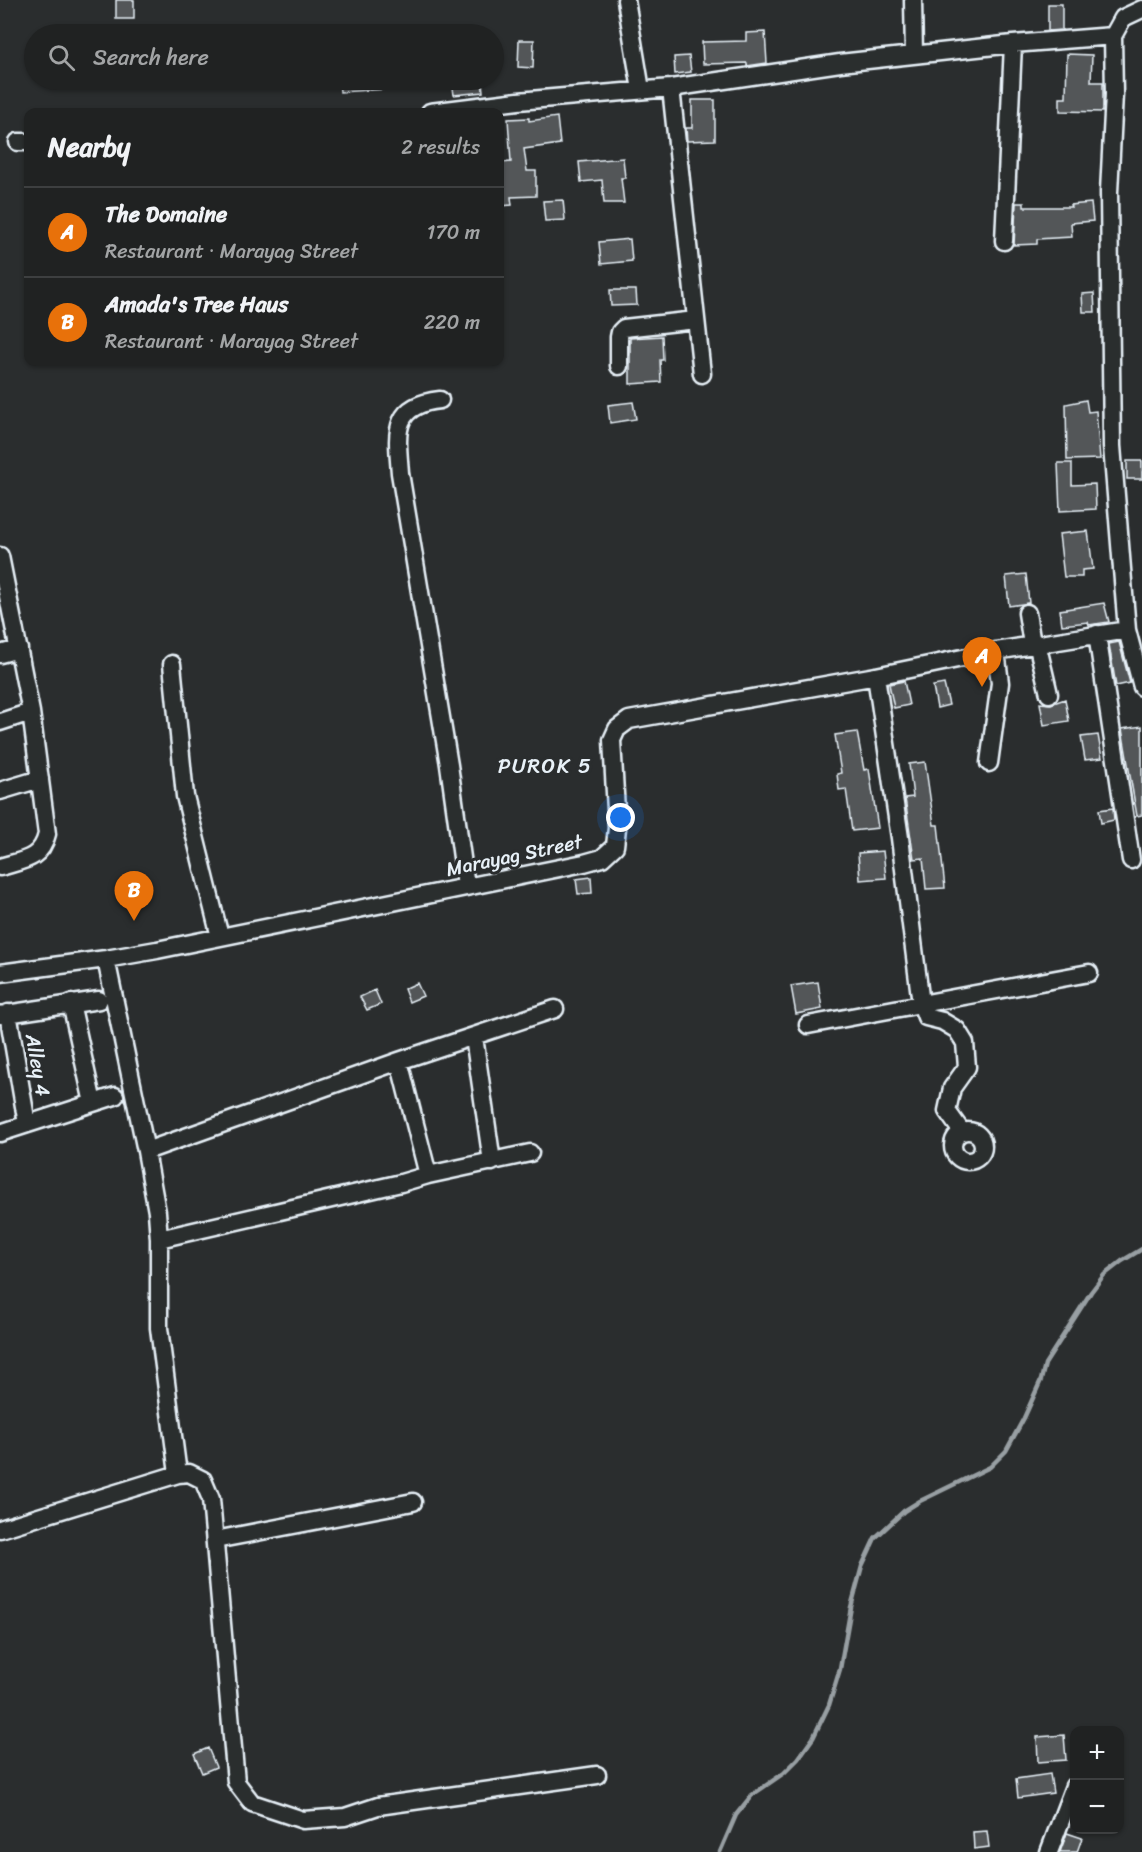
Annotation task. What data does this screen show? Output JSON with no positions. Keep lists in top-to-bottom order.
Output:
{
  "streets": {
    "street": ["Marayag Street", "Alley 4"]
  },
  "districts": ["PUROK 5"],
  "page": {
    "search": "Search here",
    "heading": ["Nearby", "2 results"],
    "list": [
      {
        "mark": "A",
        "name": "The Domaine",
        "note": "Restaurant · Marayag Street",
        "value": "170 m"
      },
      {
        "mark": "B",
        "name": "Amada's Tree Haus",
        "note": "Restaurant · Marayag Street",
        "value": "220 m"
      }
    ],
    "pins": ["A", "B"],
    "map_buttons": ["+", "−"]
  }
}
